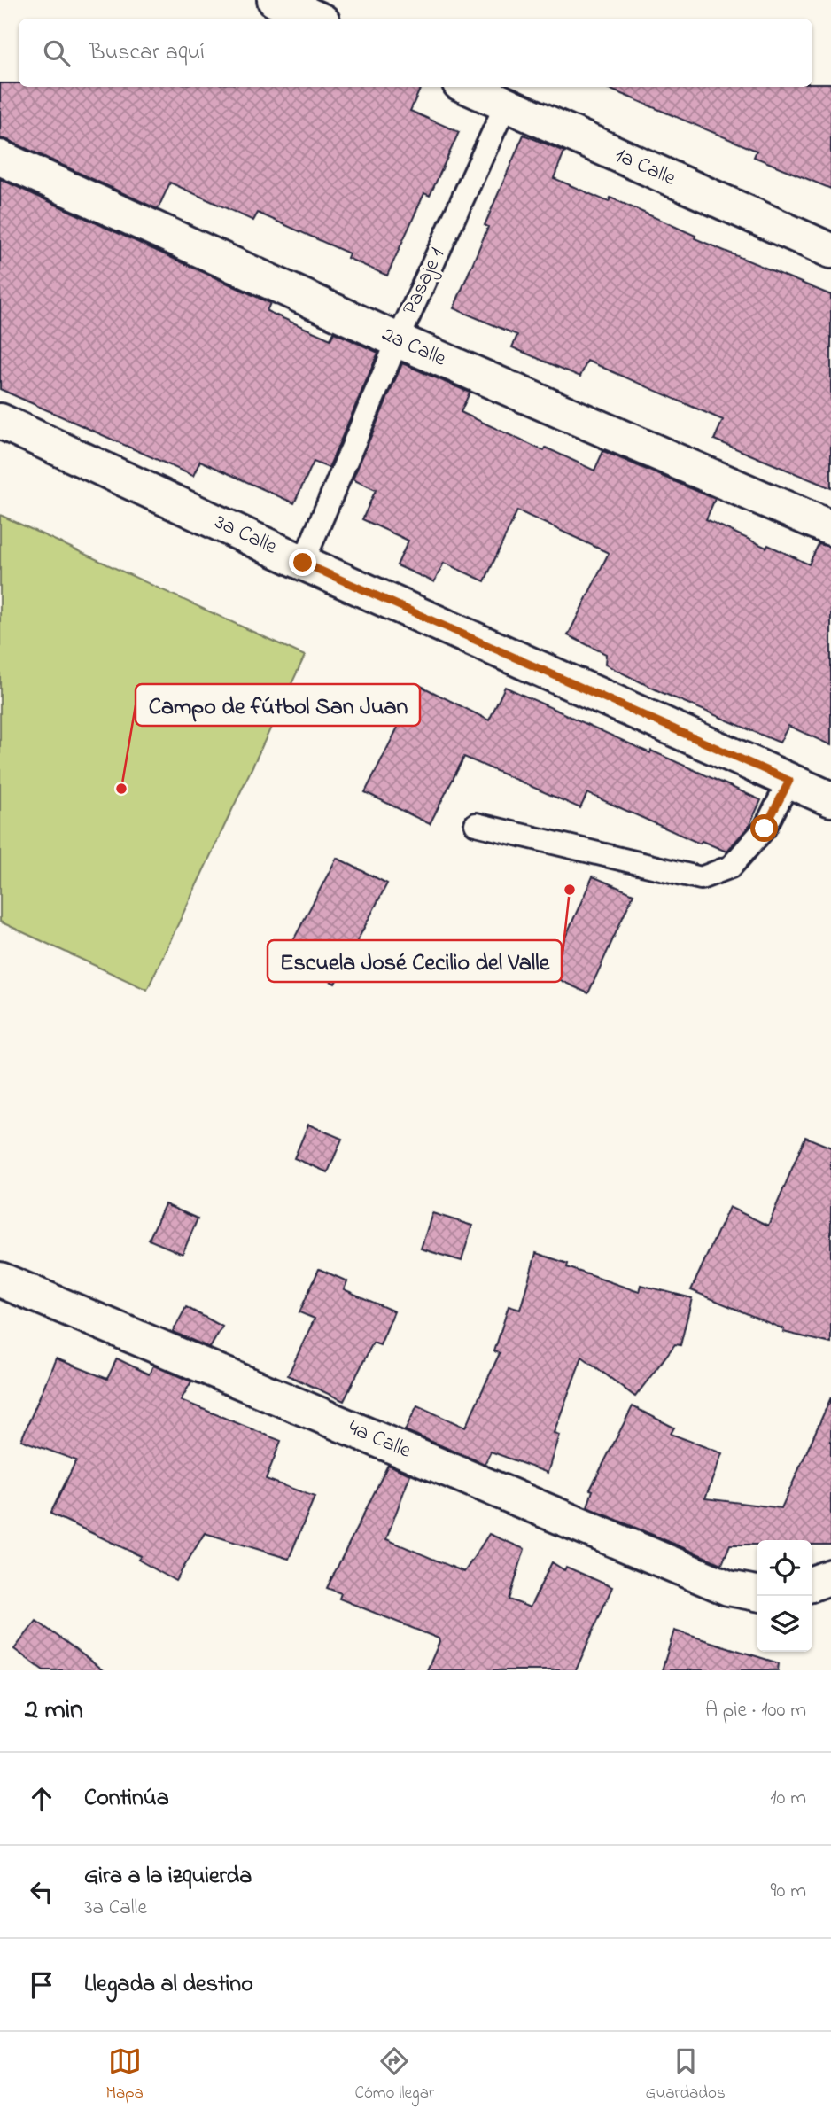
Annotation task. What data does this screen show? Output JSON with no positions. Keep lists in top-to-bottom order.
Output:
{
  "streets": {
    "street": [
      "1a Calle",
      "2a Calle",
      "3a Calle",
      "4a Calle"
    ],
    "lane": ["Pasaje 1"]
  },
  "crossings": [
    ["1a Calle", "Pasaje 1"],
    ["Pasaje 1", "2a Calle"],
    ["Pasaje 1", "3a Calle"]
  ],
  "places": ["Campo de fútbol San Juan", "Escuela José Cecilio del Valle"],
  "page": {
    "search": "Buscar aquí",
    "heading": ["2 min", "A pie · 100 m"],
    "list": [
      ["Continúa", "10 m"],
      ["Gira a la izquierda", "3a Calle", "90 m"],
      "Llegada al destino"
    ],
    "nav": ["Mapa", "Cómo llegar", "Guardados"]
  }
}
